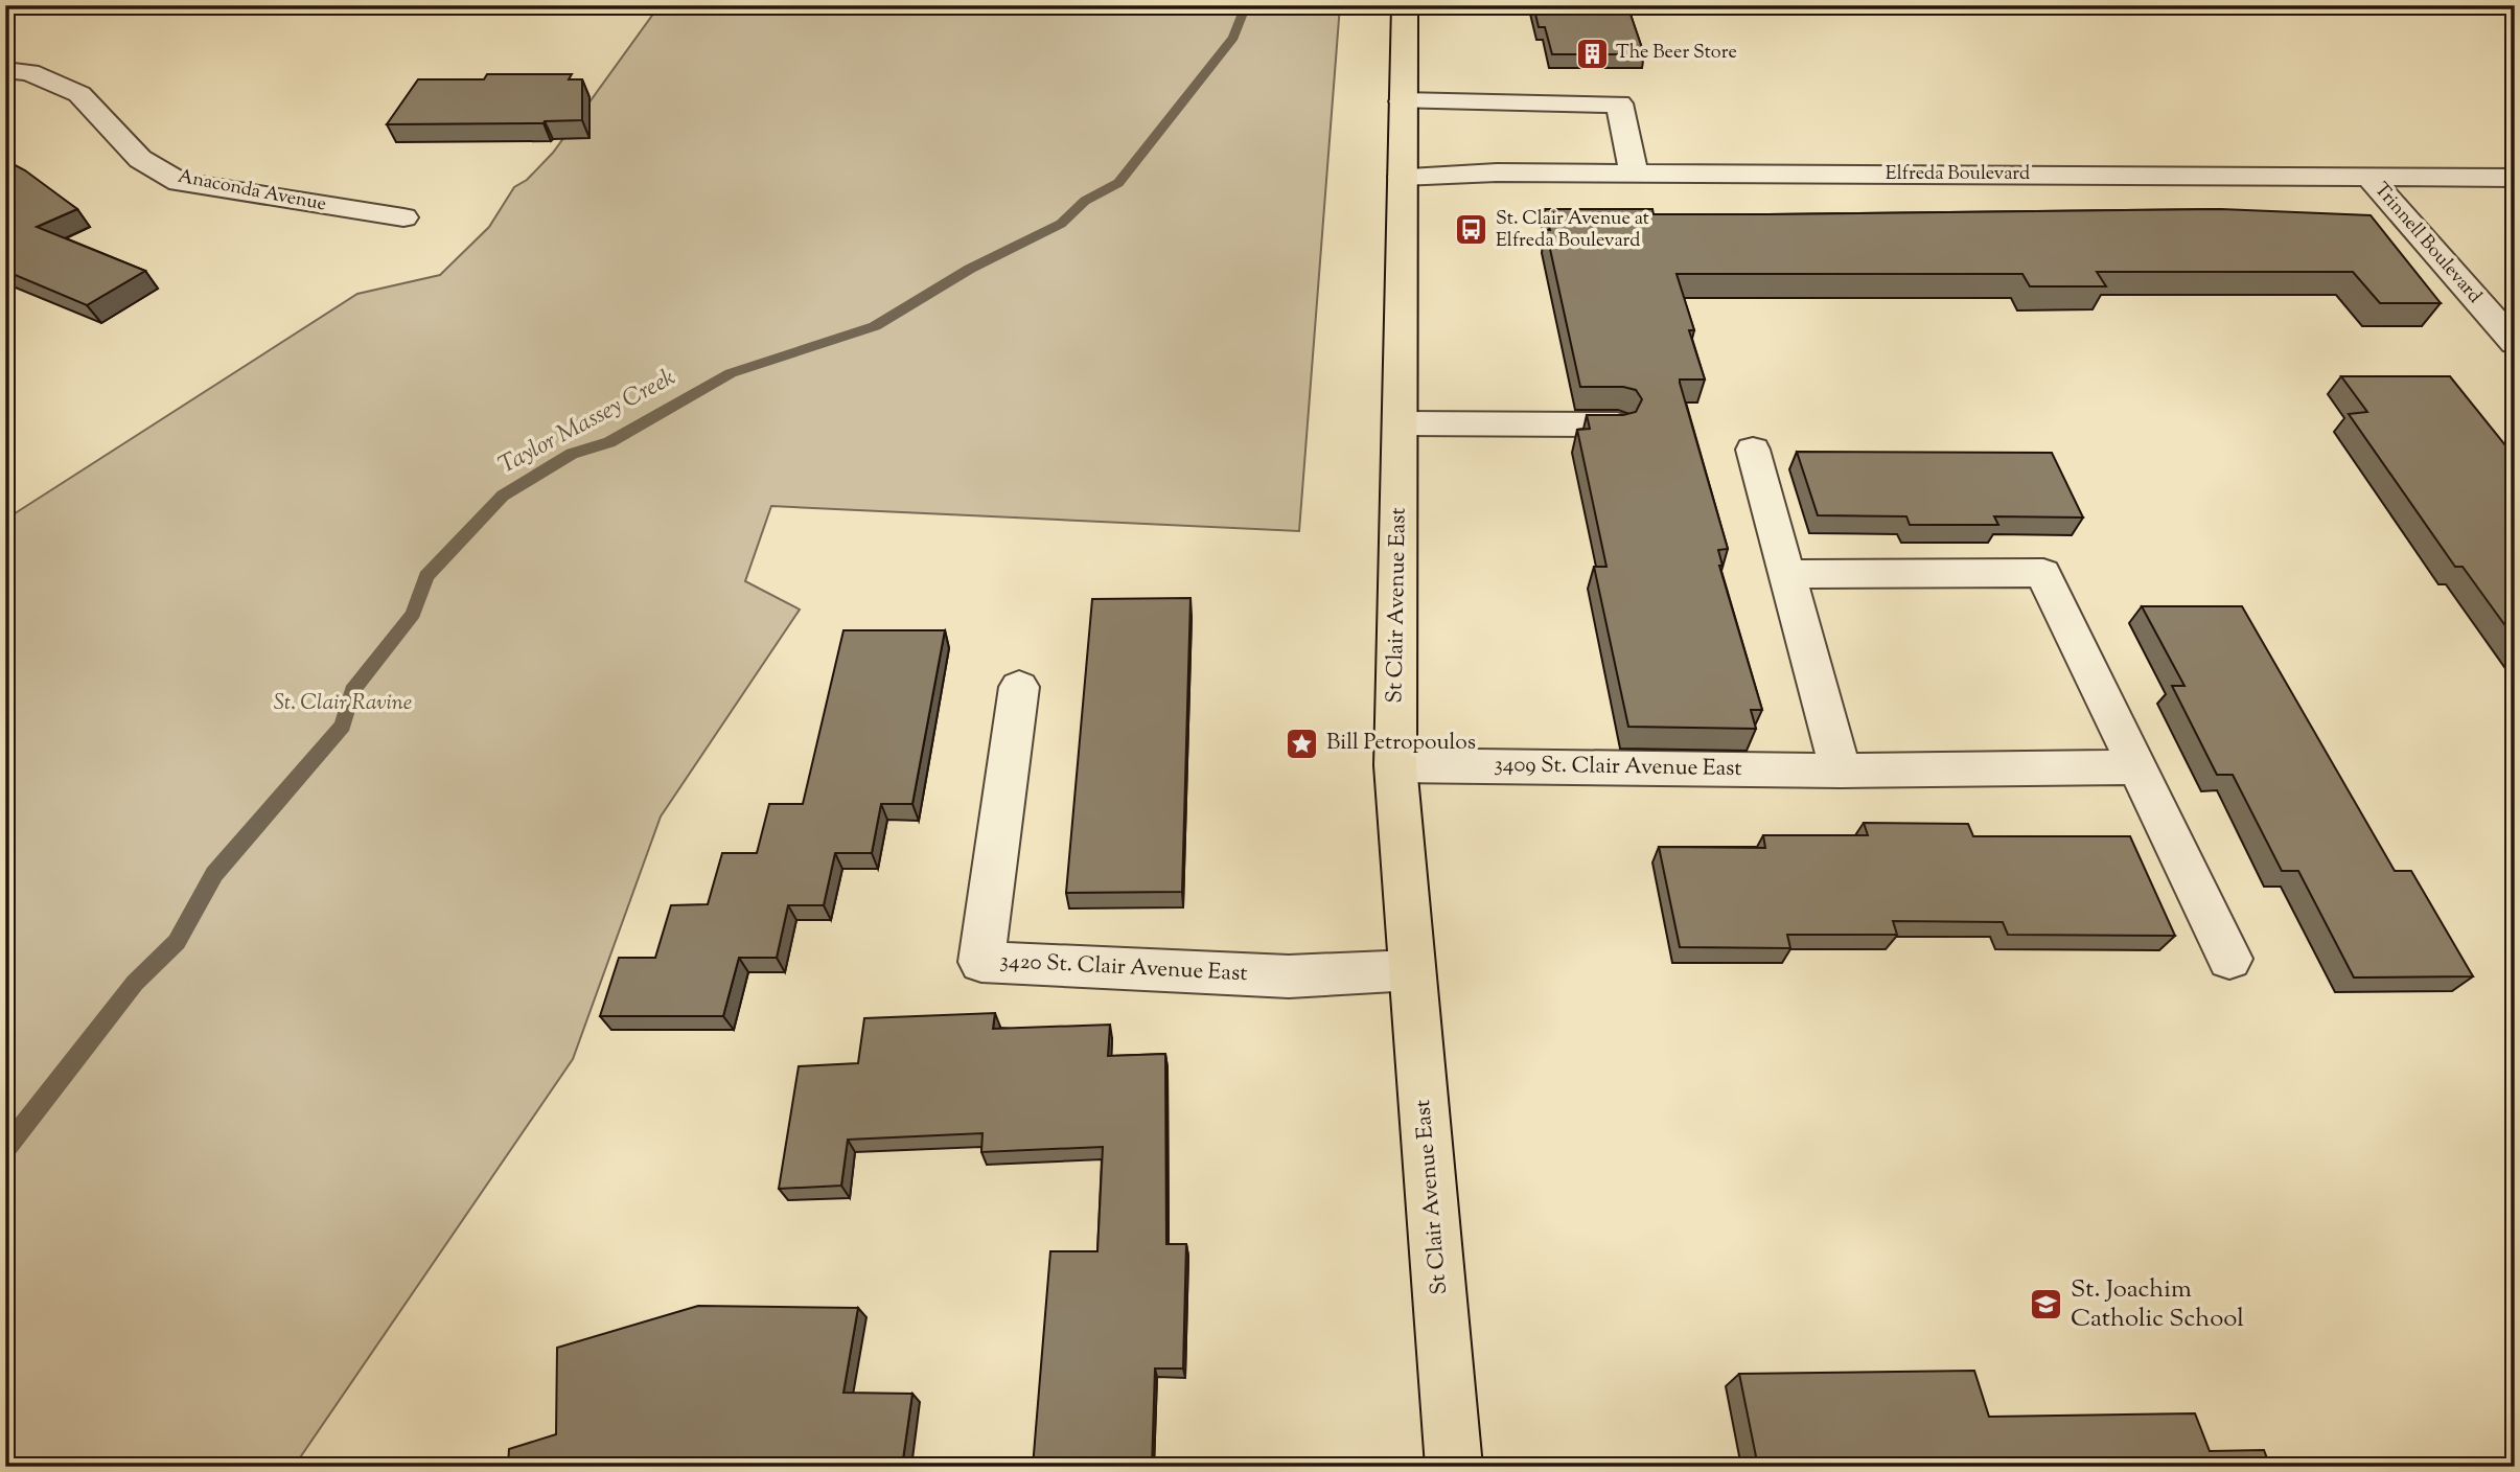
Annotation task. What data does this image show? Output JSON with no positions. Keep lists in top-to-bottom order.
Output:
{
  "streets": {
    "main road": ["St Clair Avenue East"],
    "street": [
      "Elfreda Boulevard",
      "Anaconda Avenue",
      "Trinnell Boulevard",
      "3409 St. Clair Avenue East",
      "3420 St. Clair Avenue East"
    ]
  },
  "crossings": [
    ["Elfreda Boulevard", "Trinnell Boulevard"],
    ["Elfreda Boulevard", "St Clair Avenue East"],
    ["St Clair Avenue East", "3409 St. Clair Avenue East"],
    ["St Clair Avenue East", "3420 St. Clair Avenue East"]
  ],
  "water": ["Taylor Massey Creek"],
  "parks": ["St. Clair Ravine"],
  "places": {
    "building": ["The Beer Store"],
    "bus stop": ["St. Clair Avenue at Elfreda Boulevard"],
    "place": ["Bill Petropoulos"],
    "school or university": ["St. Joachim Catholic School"]
  }
}
